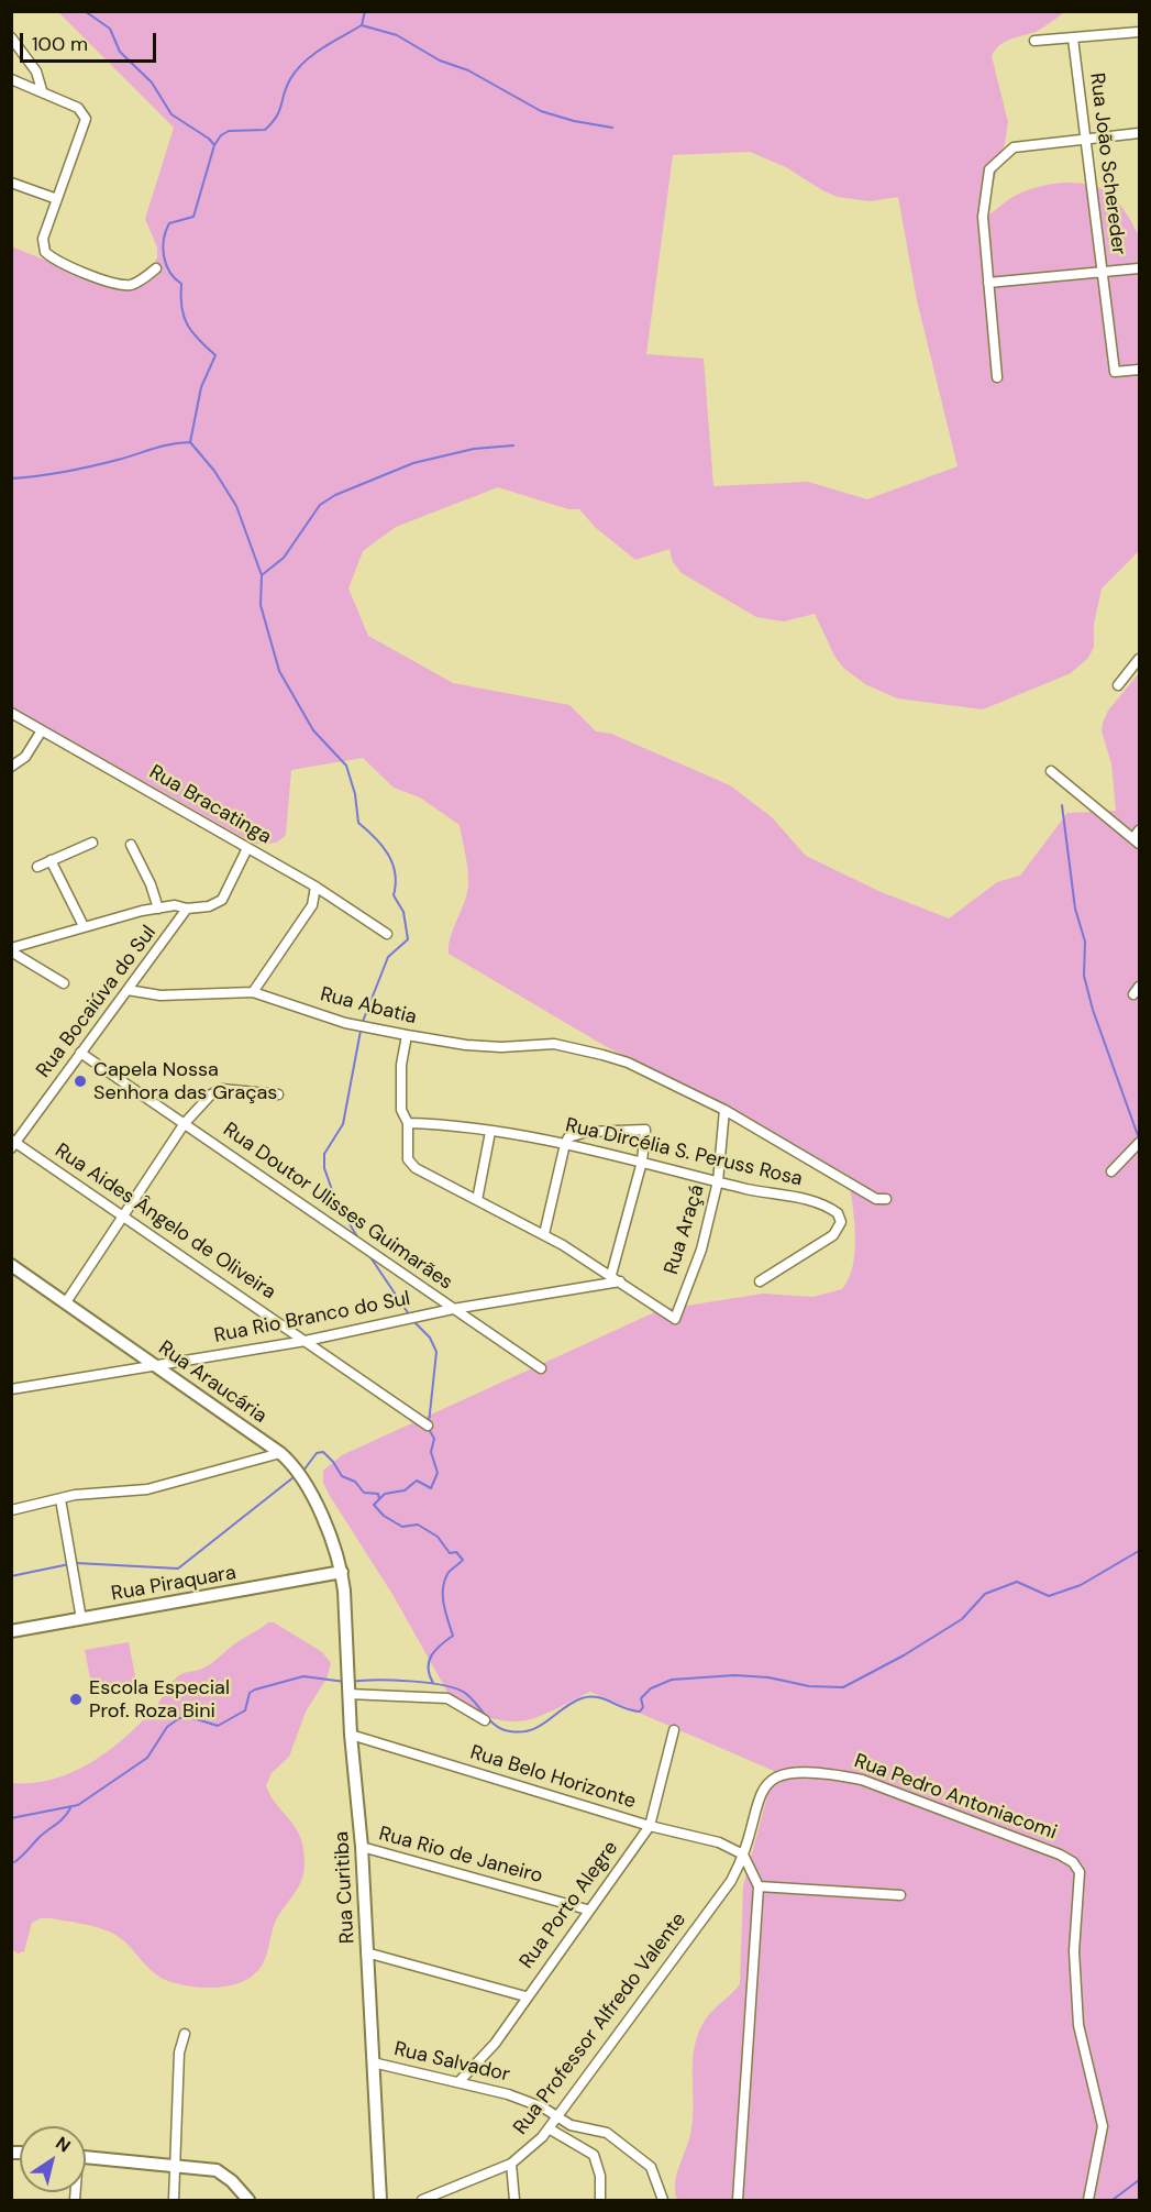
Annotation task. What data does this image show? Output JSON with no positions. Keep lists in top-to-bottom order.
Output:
{
  "streets": {
    "street": [
      "Rua João Schereder",
      "Rua Bracatinga",
      "Rua Bocaiúva do Sul",
      "Rua Abatia",
      "Rua Dircélia S. Peruss Rosa",
      "Rua Doutor Ulisses Guimarães",
      "Rua Aides Ângelo de Oliveira",
      "Rua Araçá",
      "Rua Rio Branco do Sul",
      "Rua Araucária",
      "Rua Piraquara",
      "Rua Belo Horizonte",
      "Rua Pedro Antoniacomi",
      "Rua Rio de Janeiro",
      "Rua Curitiba",
      "Rua Porto Alegre",
      "Rua Professor Alfredo Valente",
      "Rua Salvador"
    ]
  },
  "crossings": [
    ["Rua Bocaiúva do Sul", "Rua Abatia"],
    ["Rua Bocaiúva do Sul", "Rua Doutor Ulisses Guimarães"],
    ["Rua Bocaiúva do Sul", "Rua Aides Ângelo de Oliveira"],
    ["Rua Abatia", "Rua Araçá"],
    ["Rua Dircélia S. Peruss Rosa", "Rua Araçá"],
    ["Rua Doutor Ulisses Guimarães", "Rua Rio Branco do Sul"],
    ["Rua Aides Ângelo de Oliveira", "Rua Rio Branco do Sul"],
    ["Rua Araçá", "Rua Rio Branco do Sul"],
    ["Rua Rio Branco do Sul", "Rua Araucária"],
    ["Rua Araucária", "Rua Piraquara"],
    ["Rua Araucária", "Rua Curitiba"],
    ["Rua Piraquara", "Rua Curitiba"],
    ["Rua Belo Horizonte", "Rua Pedro Antoniacomi"],
    ["Rua Belo Horizonte", "Rua Curitiba"],
    ["Rua Belo Horizonte", "Rua Porto Alegre"],
    ["Rua Belo Horizonte", "Rua Professor Alfredo Valente"],
    ["Rua Pedro Antoniacomi", "Rua Professor Alfredo Valente"],
    ["Rua Rio de Janeiro", "Rua Curitiba"],
    ["Rua Rio de Janeiro", "Rua Porto Alegre"],
    ["Rua Curitiba", "Rua Salvador"],
    ["Rua Porto Alegre", "Rua Salvador"],
    ["Rua Professor Alfredo Valente", "Rua Salvador"]
  ],
  "places": ["Capela Nossa Senhora das Graças", "Escola Especial Prof. Roza Bini"],
  "scale_bar": "100 m",
  "north": "top right"
}
